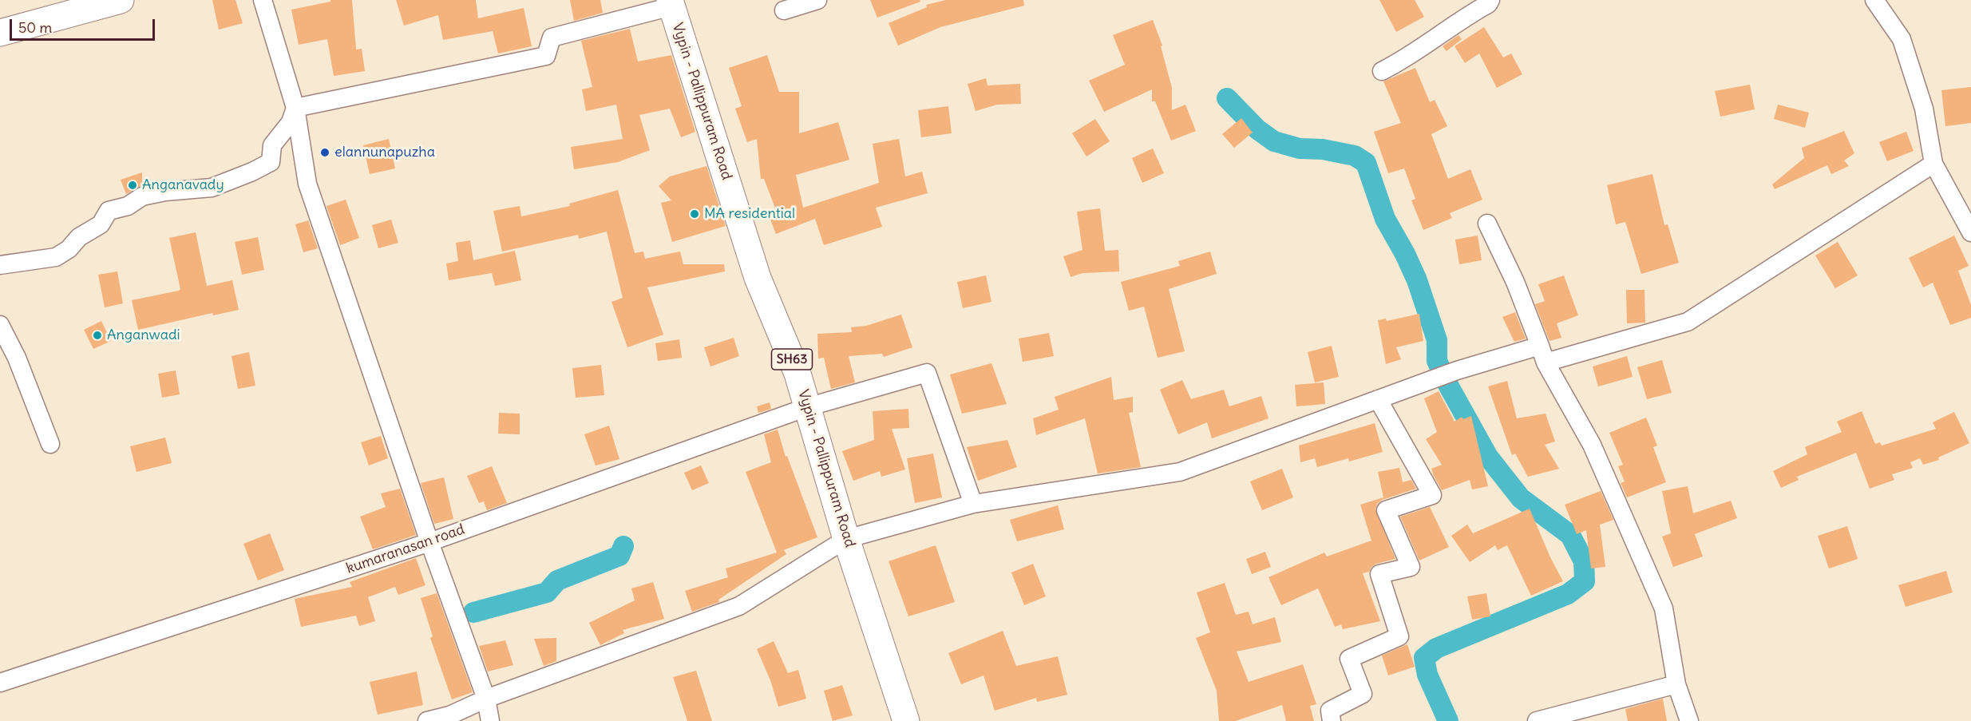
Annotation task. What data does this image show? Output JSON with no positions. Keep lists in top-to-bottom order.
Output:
{
  "streets": {
    "main road": ["Vypin - Pallippuram Road", "SH63"],
    "street": ["kumaranasan road"]
  },
  "crossings": [
    ["Vypin - Pallippuram Road", "kumaranasan road"]
  ],
  "places": [
    "elannunapuzha",
    "Anganavady",
    "MA residential",
    "Anganwadi"
  ],
  "scale_bar": "50 m"
}
